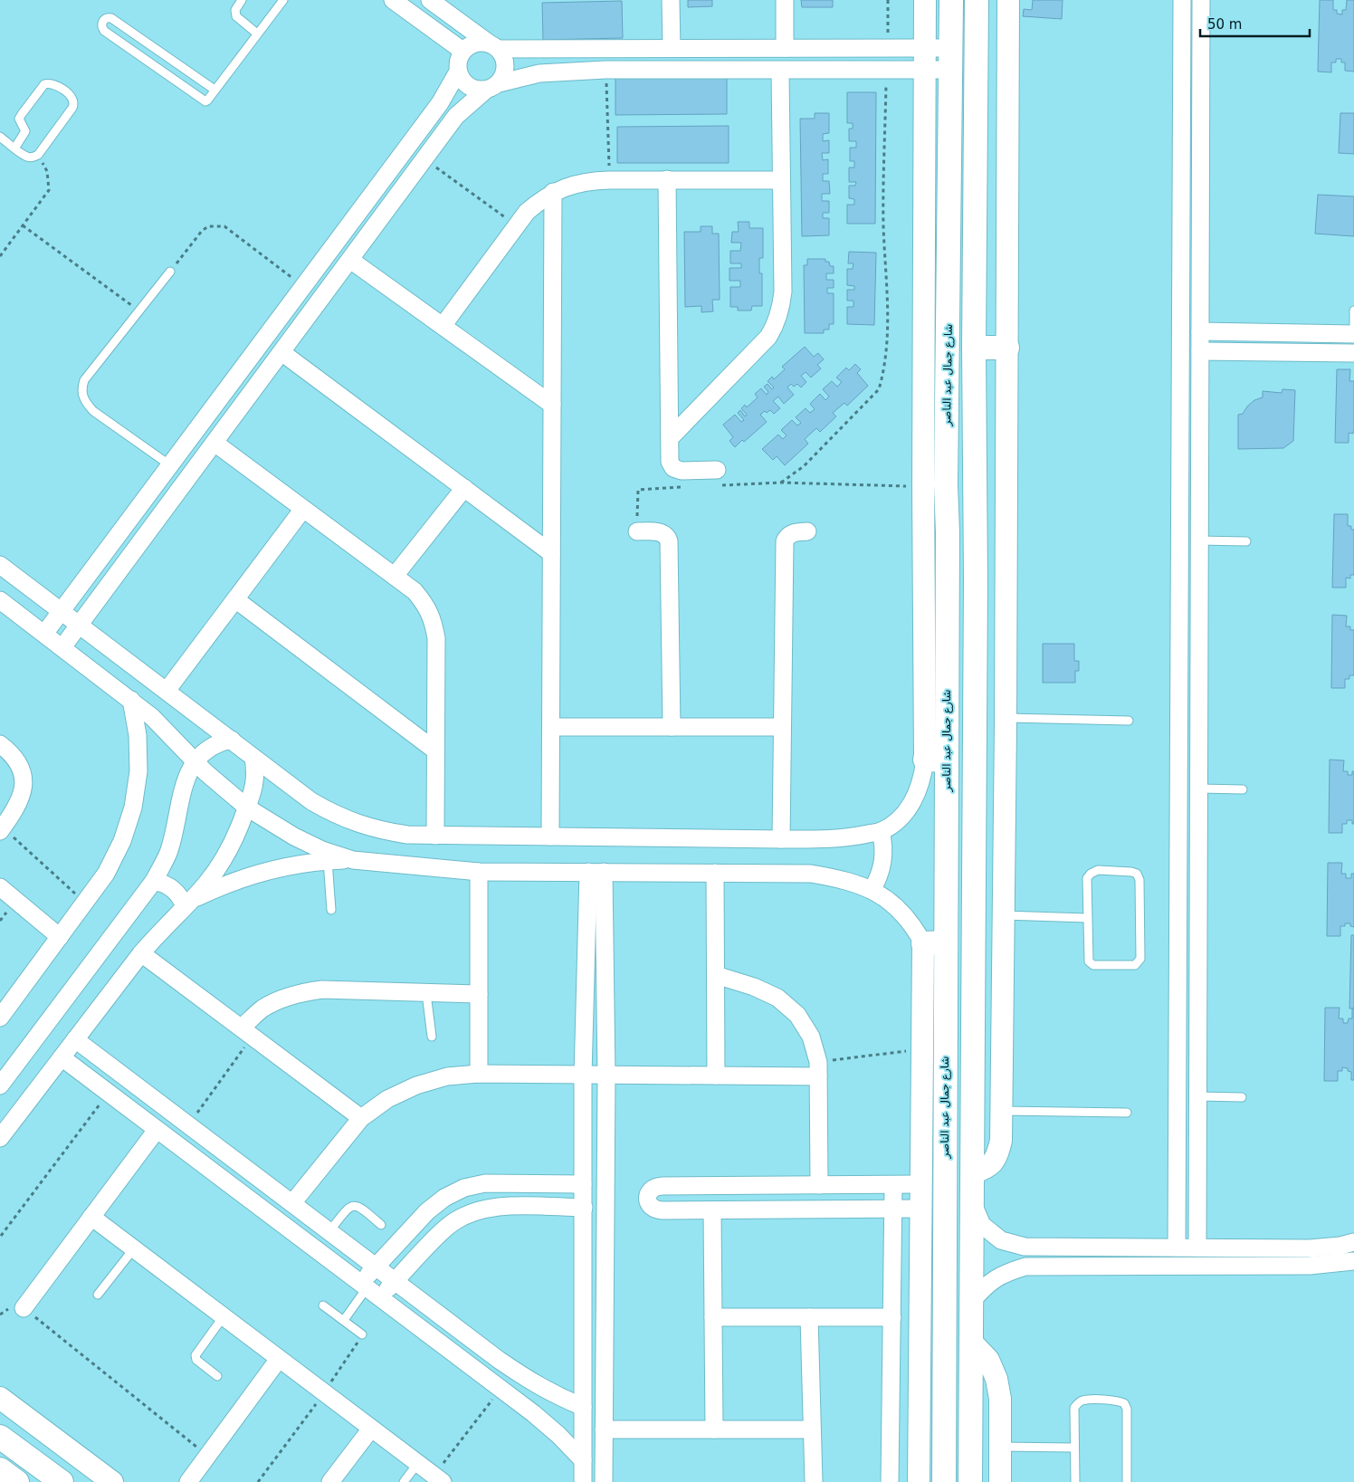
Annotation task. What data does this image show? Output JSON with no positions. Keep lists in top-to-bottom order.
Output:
{
  "streets": {
    "main road": ["شارع جمال عبد الناصر"]
  },
  "scale_bar": "50 m"
}
